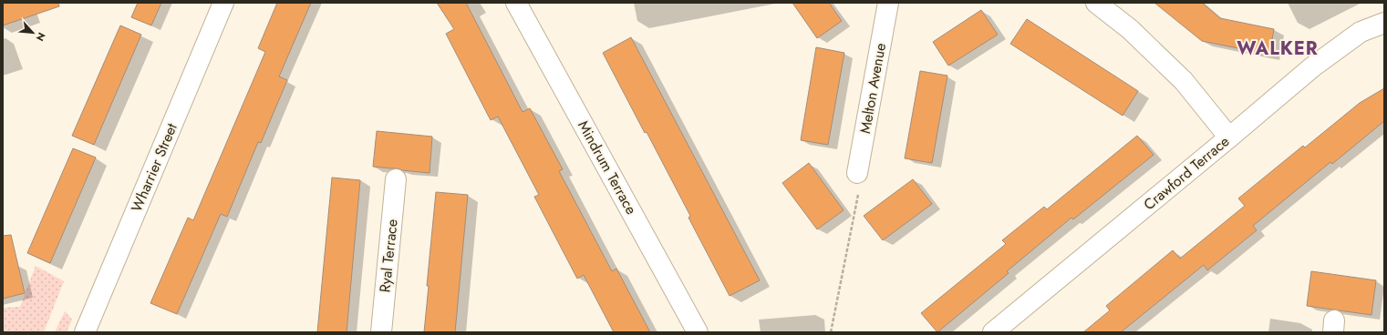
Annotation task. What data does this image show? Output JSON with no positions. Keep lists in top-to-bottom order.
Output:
{
  "streets": {
    "street": [
      "Melton Avenue",
      "Wharrier Street",
      "Mindrum Terrace",
      "Crawford Terrace",
      "Ryal Terrace"
    ]
  },
  "districts": ["WALKER"],
  "north": "bottom right"
}
